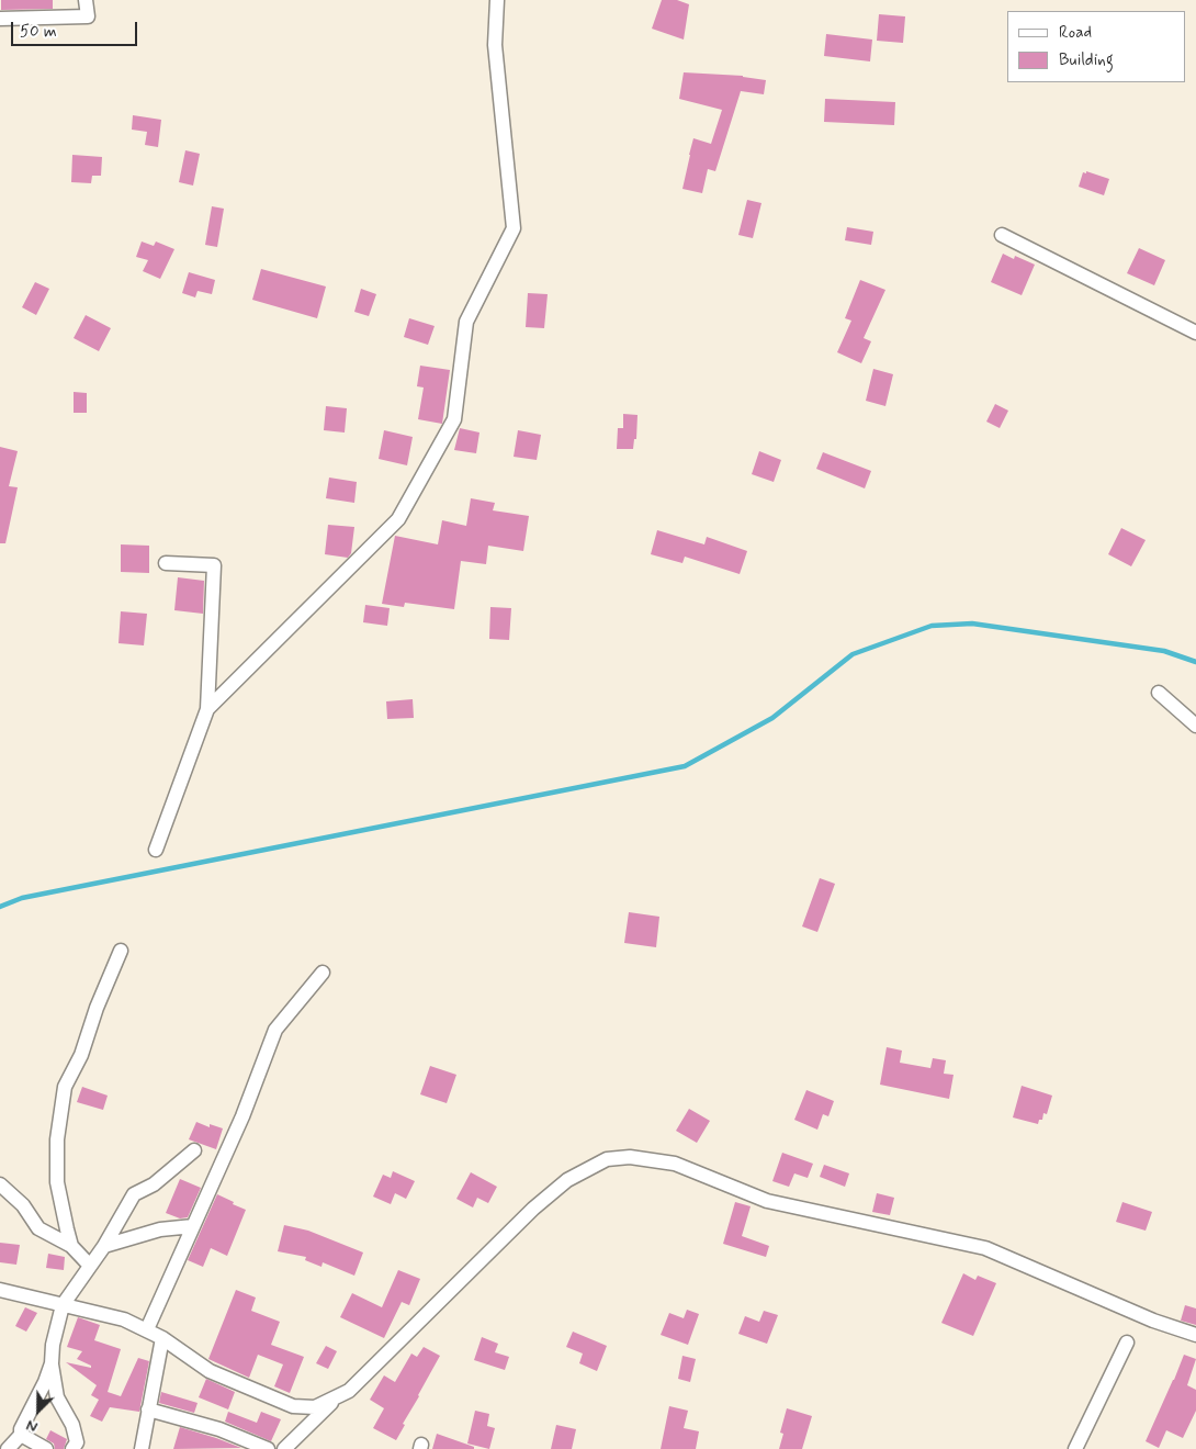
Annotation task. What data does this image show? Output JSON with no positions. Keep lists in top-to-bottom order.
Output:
{
  "legend": ["Road", "Building"],
  "scale_bar": "50 m",
  "north": "bottom left"
}
